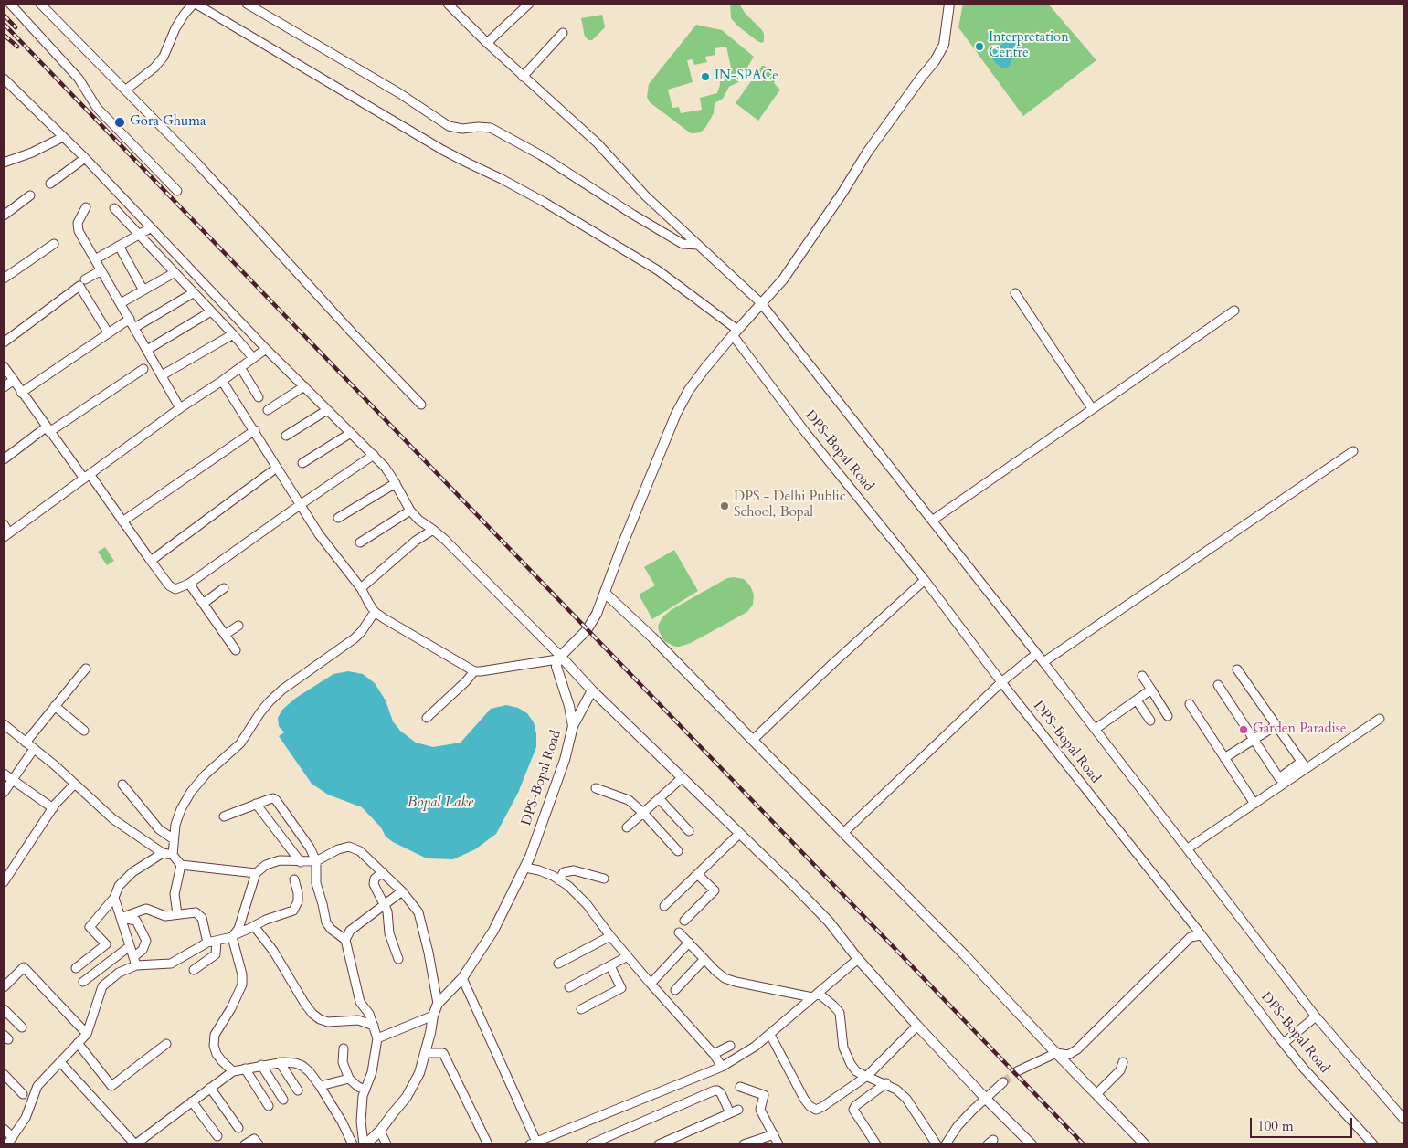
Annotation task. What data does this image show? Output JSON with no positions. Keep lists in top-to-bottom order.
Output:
{
  "streets": {
    "street": ["DPS-Bopal Road"]
  },
  "water": ["Bopal Lake"],
  "places": [
    "Interpretation Centre",
    "IN-SPACe",
    "Gora Ghuma",
    "DPS - Delhi Public School, Bopal",
    "Garden Paradise"
  ],
  "scale_bar": "100 m"
}
